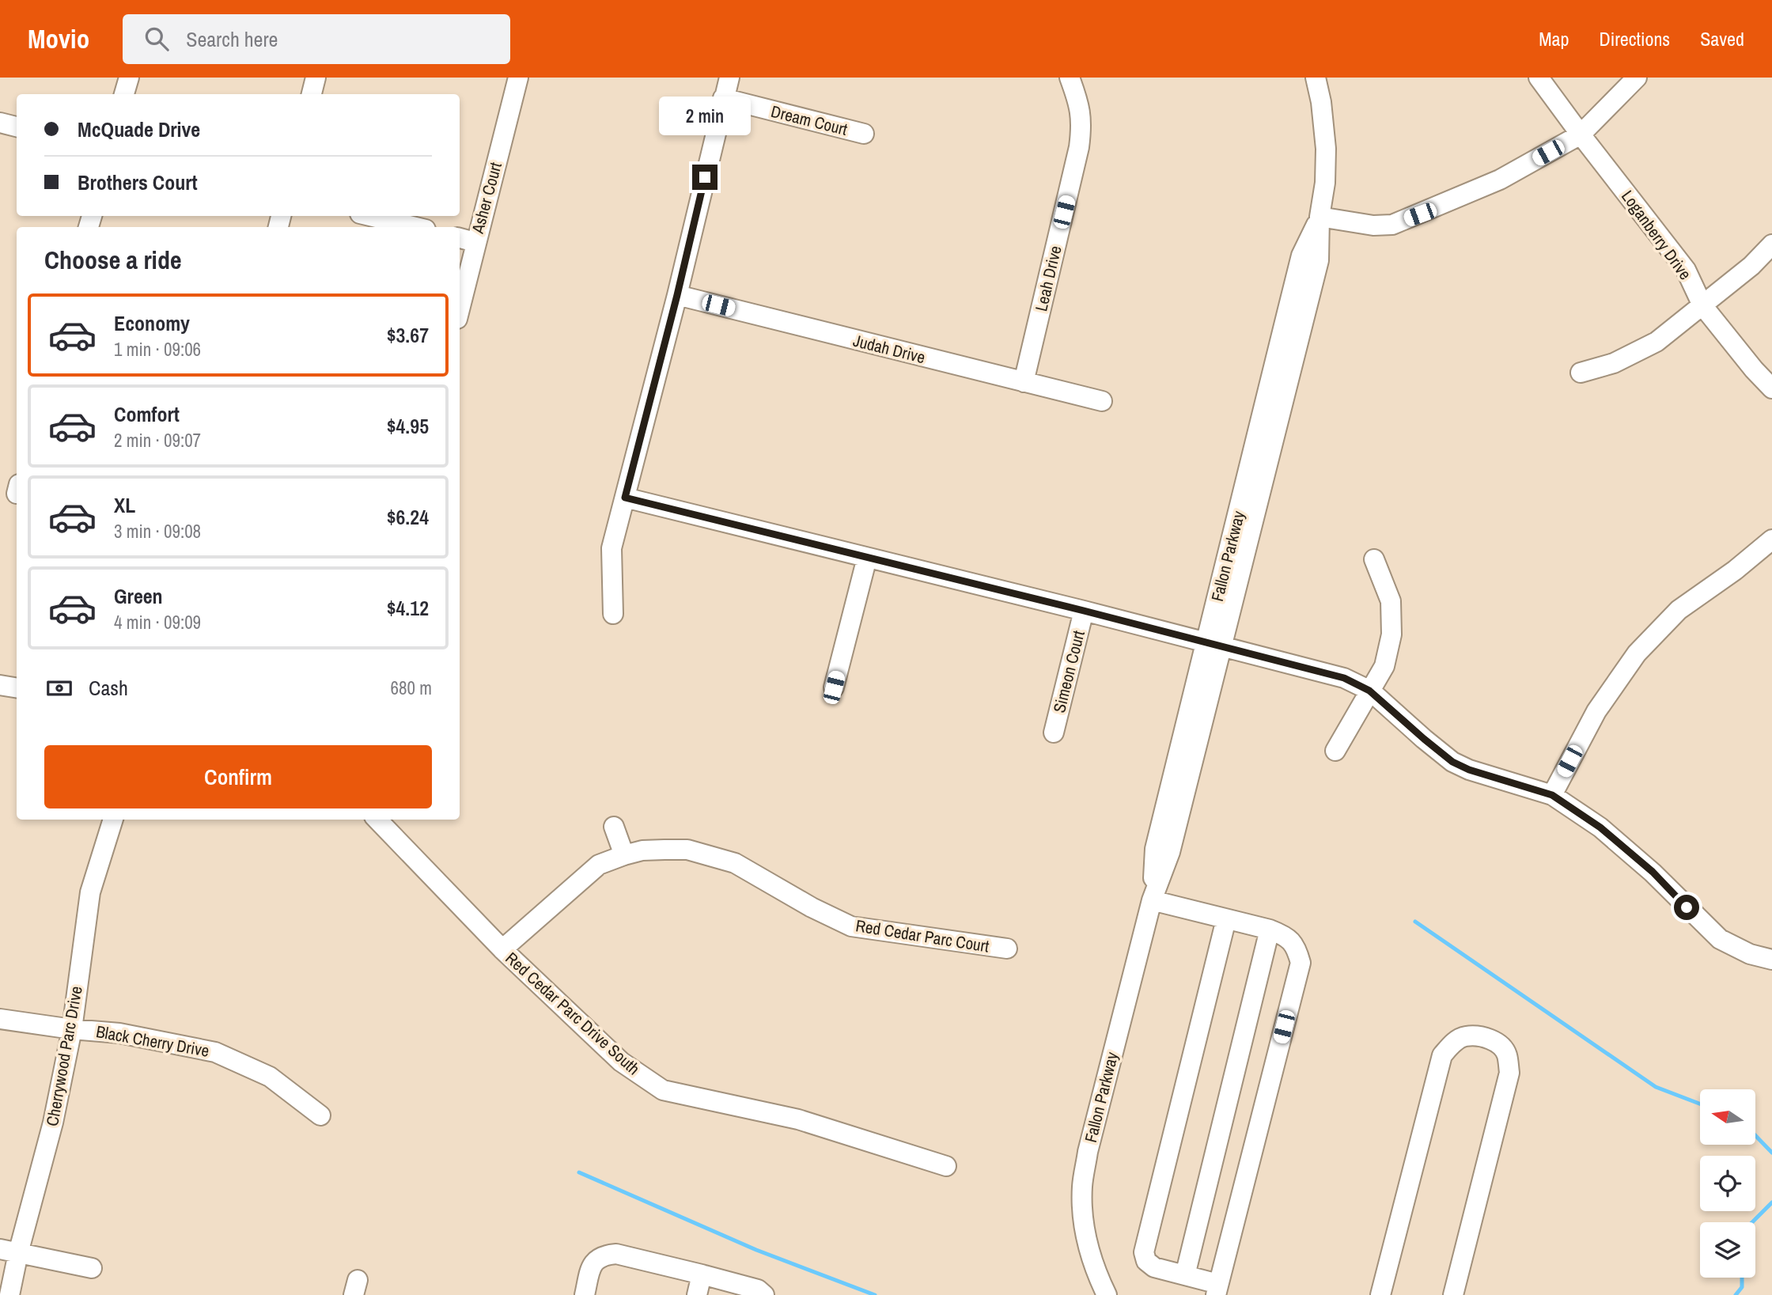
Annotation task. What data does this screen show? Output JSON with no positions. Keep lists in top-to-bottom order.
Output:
{
  "streets": {
    "street": [
      "Dream Court",
      "Asher Court",
      "Loganberry Drive",
      "Leah Drive",
      "Judah Drive",
      "Fallon Parkway",
      "Simeon Court",
      "Red Cedar Parc Court",
      "Red Cedar Parc Drive South",
      "Black Cherry Drive",
      "Cherrywood Parc Drive"
    ]
  },
  "crossings": [
    ["Leah Drive", "Judah Drive"],
    ["Red Cedar Parc Court", "Red Cedar Parc Drive South"],
    ["Black Cherry Drive", "Cherrywood Parc Drive"]
  ],
  "north": "left",
  "page": {
    "header": "Movio",
    "search": "Search here",
    "nav": ["Map", "Directions", "Saved"],
    "banner": ["McQuade Drive", "Brothers Court"],
    "bubble": "2 min",
    "heading": "Choose a ride",
    "list": [
      {
        "name": "Economy",
        "note": "1 min · 09:06",
        "value": "$3.67"
      },
      {
        "name": "Comfort",
        "note": "2 min · 09:07",
        "value": "$4.95"
      },
      {
        "name": "XL",
        "note": "3 min · 09:08",
        "value": "$6.24"
      },
      {
        "name": "Green",
        "note": "4 min · 09:09",
        "value": "$4.12"
      }
    ],
    "pay": ["Cash", "680 m"],
    "buttons": "Confirm"
  }
}
